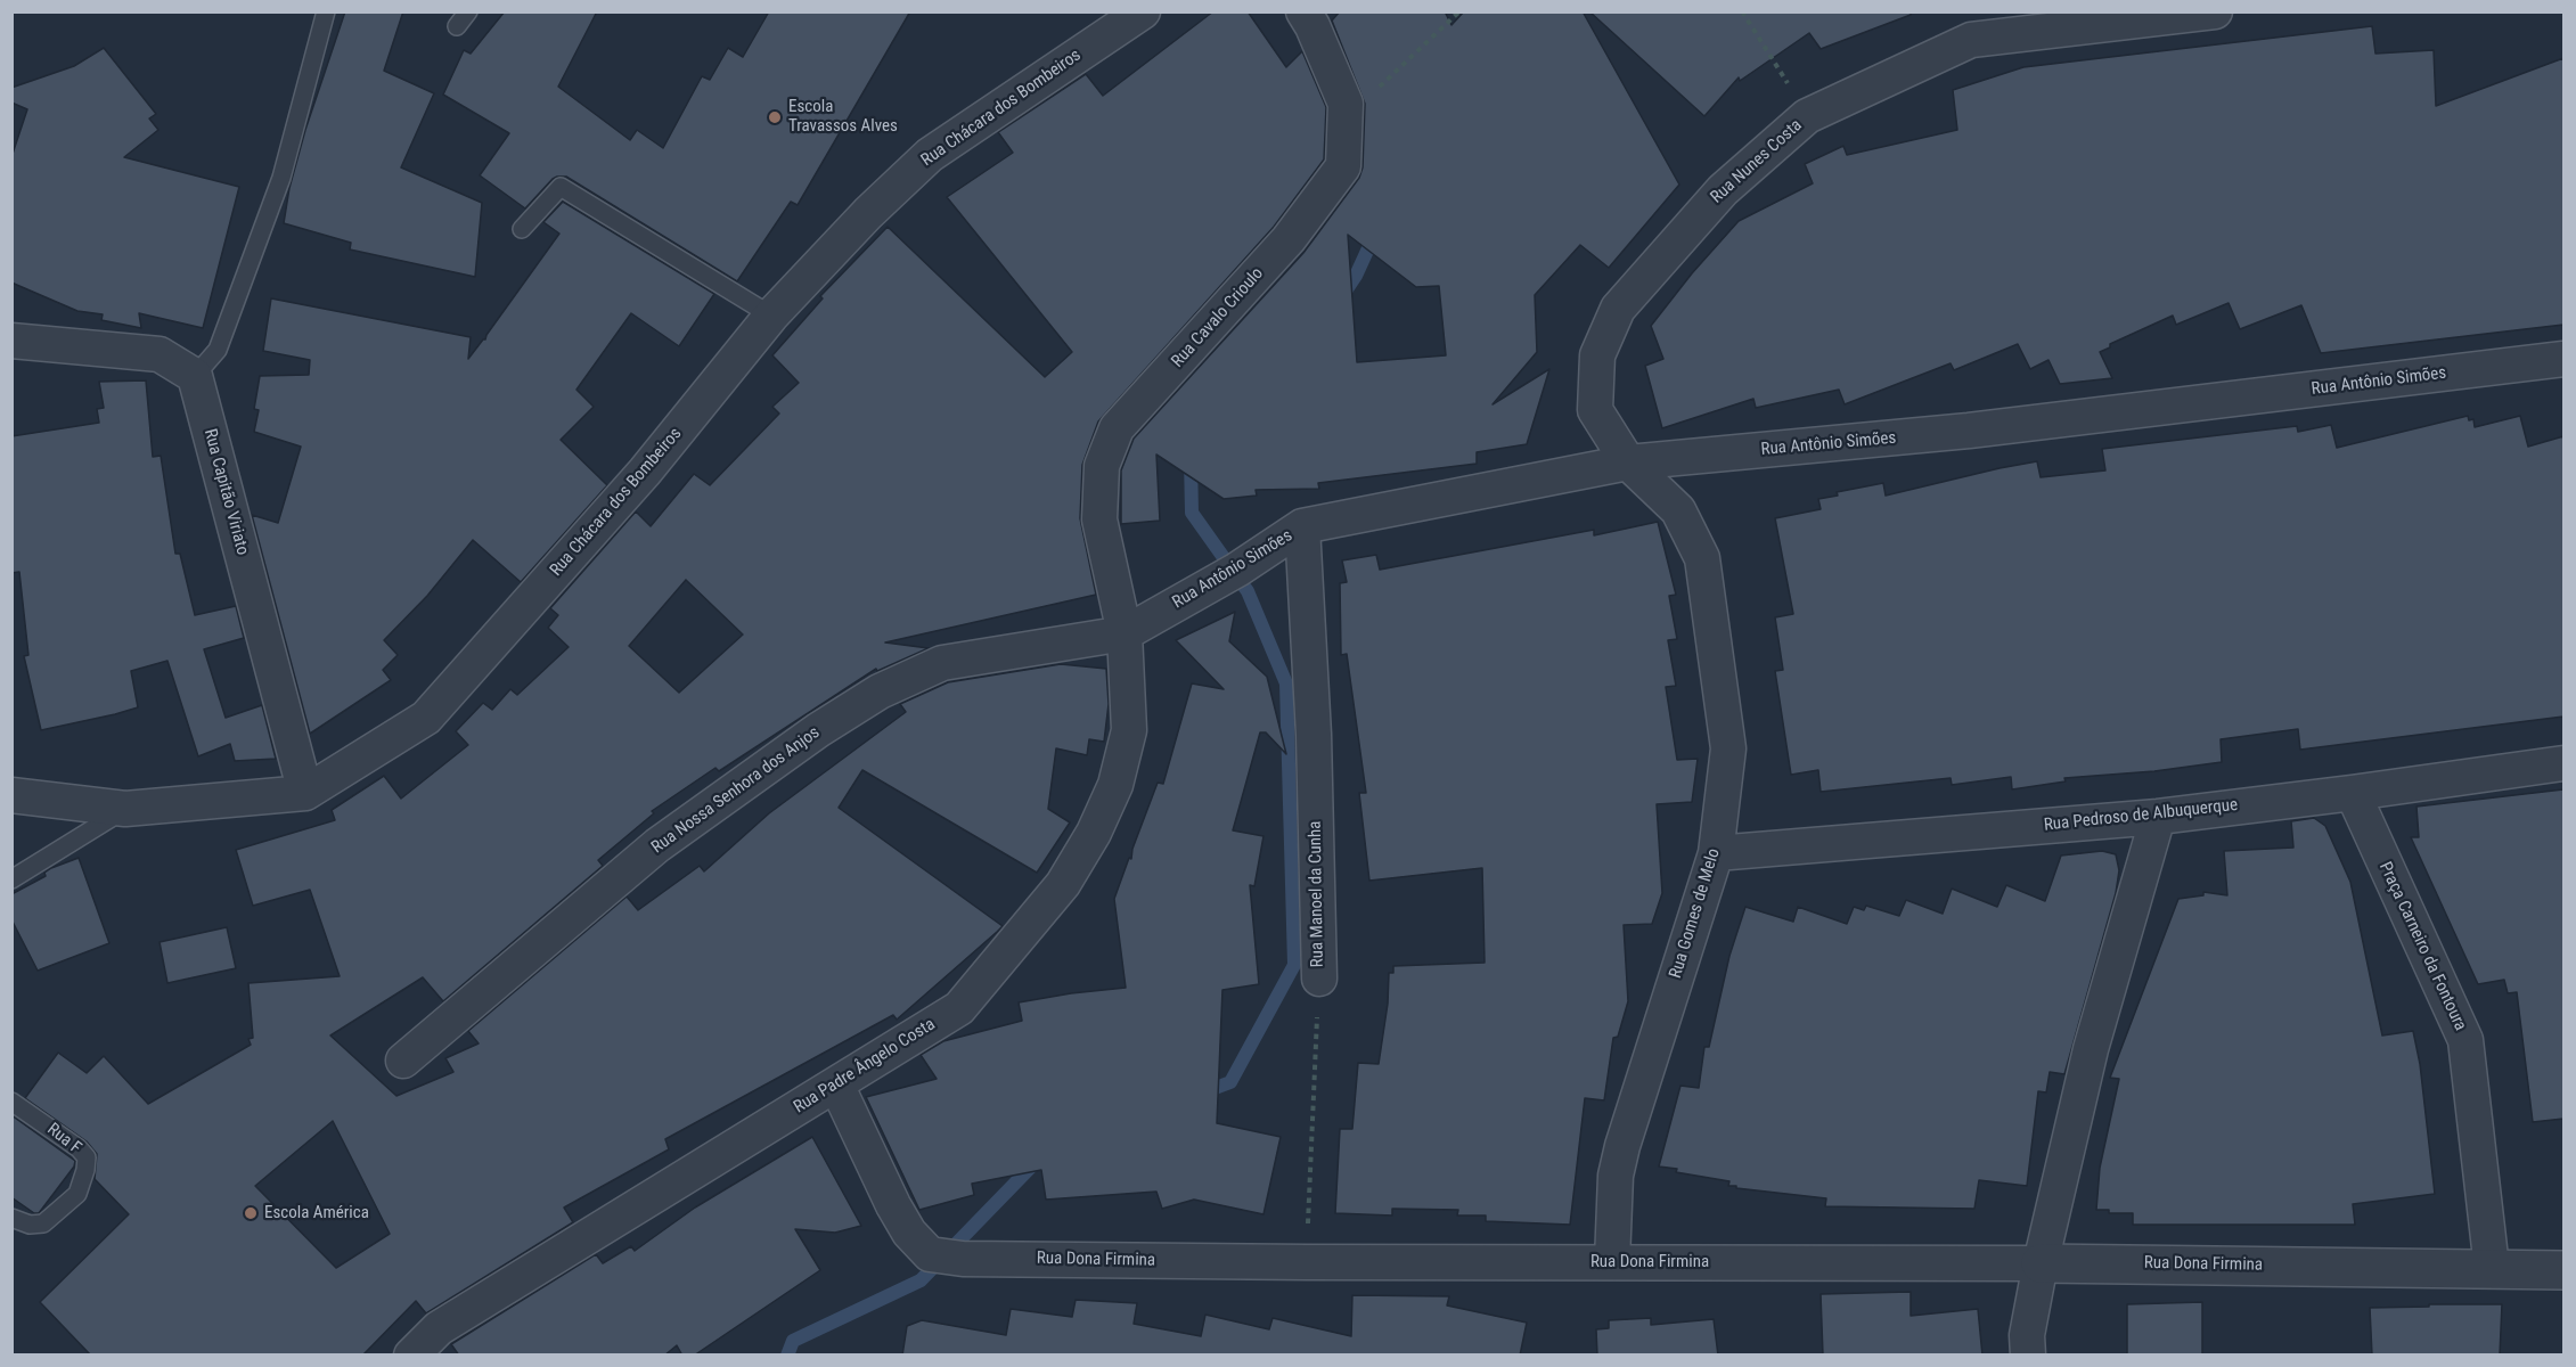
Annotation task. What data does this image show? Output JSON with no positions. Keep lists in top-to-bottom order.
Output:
{
  "streets": {
    "street": [
      "Rua Chácara dos Bombeiros",
      "Rua Nunes Costa",
      "Rua Cavalo Crioulo",
      "Rua Antônio Simões",
      "Rua Capitão Viriato",
      "Rua Nossa Senhora dos Anjos",
      "Rua Pedroso de Albuquerque",
      "Rua Manoel da Cunha",
      "Rua Gomes de Melo",
      "Praça Carneiro da Fontoura",
      "Rua Padre Ângelo Costa",
      "Rua Dona Firmina"
    ],
    "lane": ["Rua F"]
  },
  "crossings": [
    ["Rua Chácara dos Bombeiros", "Rua Capitão Viriato"],
    ["Rua Nunes Costa", "Rua Antônio Simões"],
    ["Rua Nunes Costa", "Rua Gomes de Melo"],
    ["Rua Cavalo Crioulo", "Rua Antônio Simões"],
    ["Rua Cavalo Crioulo", "Rua Nossa Senhora dos Anjos"],
    ["Rua Cavalo Crioulo", "Rua Padre Ângelo Costa"],
    ["Rua Antônio Simões", "Rua Nossa Senhora dos Anjos"],
    ["Rua Antônio Simões", "Rua Manoel da Cunha"],
    ["Rua Antônio Simões", "Rua Gomes de Melo"],
    ["Rua Antônio Simões", "Rua Padre Ângelo Costa"],
    ["Rua Nossa Senhora dos Anjos", "Rua Padre Ângelo Costa"],
    ["Rua Pedroso de Albuquerque", "Rua Gomes de Melo"],
    ["Rua Pedroso de Albuquerque", "Praça Carneiro da Fontoura"],
    ["Rua Manoel da Cunha", "Rua Dona Firmina"],
    ["Rua Gomes de Melo", "Rua Dona Firmina"],
    ["Praça Carneiro da Fontoura", "Rua Dona Firmina"],
    ["Rua Padre Ângelo Costa", "Rua Dona Firmina"]
  ],
  "places": ["Escola Travassos Alves", "Escola América"]
}
